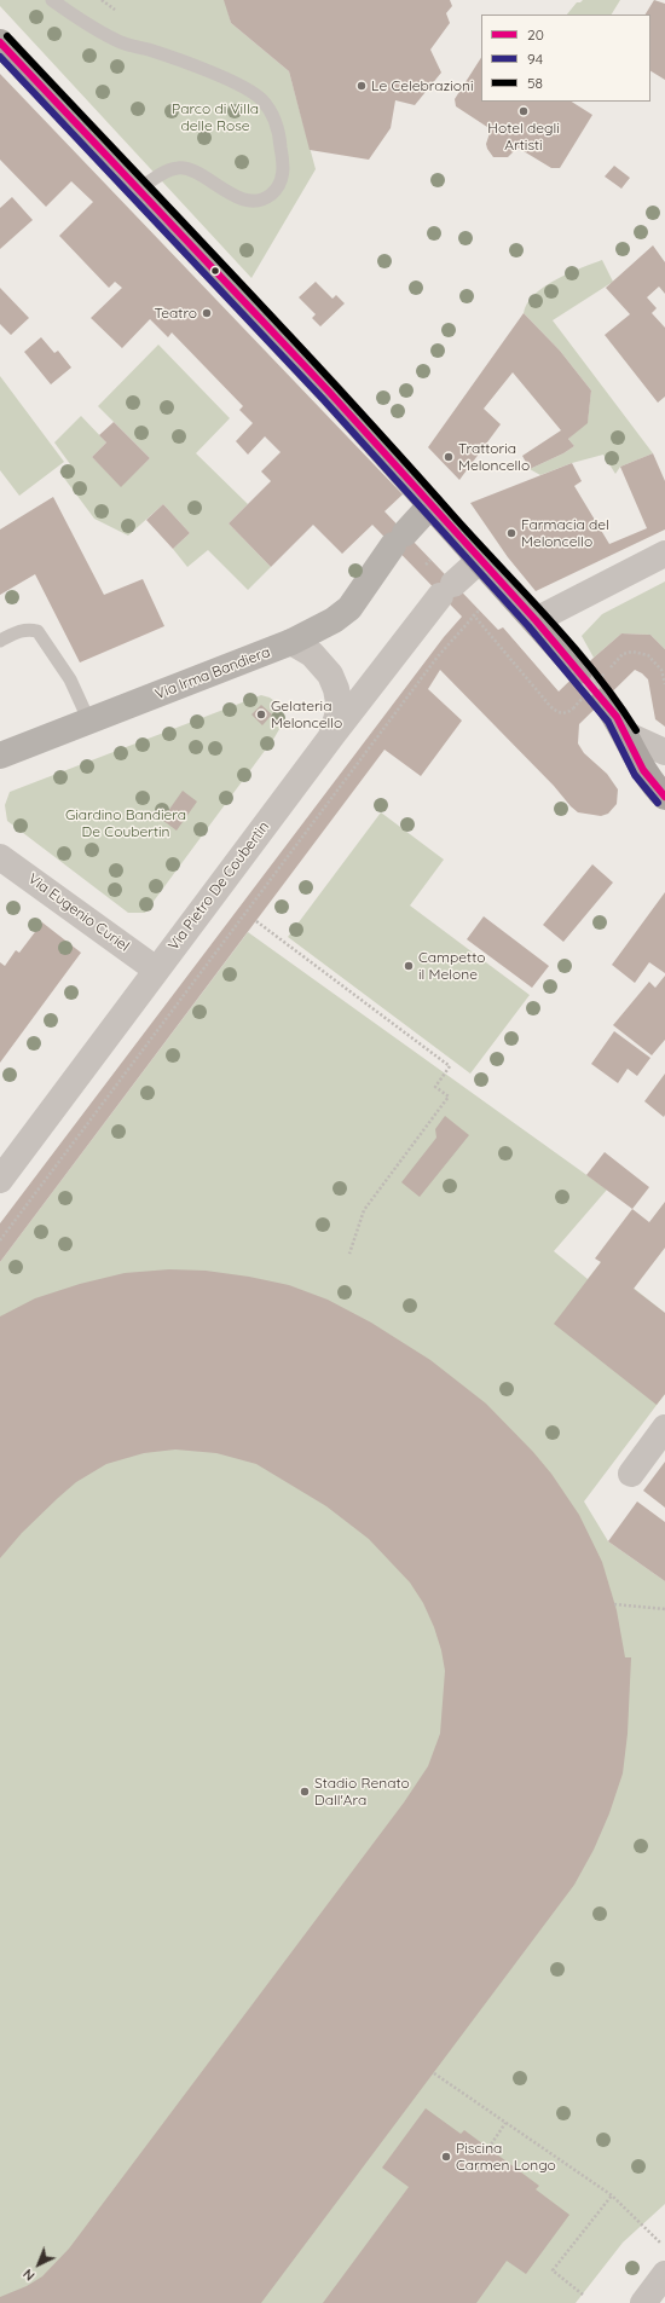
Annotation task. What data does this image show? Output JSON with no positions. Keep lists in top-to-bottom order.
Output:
{
  "streets": {
    "street": ["Via Irma Bandiera", "Via Pietro De Coubertin", "Via Eugenio Curiel"]
  },
  "crossings": [
    ["Via Pietro De Coubertin", "Via Eugenio Curiel"]
  ],
  "parks": ["Parco di Villa delle Rose", "Giardino Bandiera De Coubertin"],
  "places": [
    "Le Celebrazioni",
    "Hotel degli Artisti",
    "Teatro",
    "Trattoria Meloncello",
    "Farmacia del Meloncello",
    "Gelateria Meloncello",
    "Campetto il Melone",
    "Stadio Renato Dall'Ara",
    "Piscina Carmen Longo"
  ],
  "lines": ["transit line 58", "transit line 20", "transit line 94"],
  "legend": ["20", "94", "58"],
  "north": "bottom left"
}
